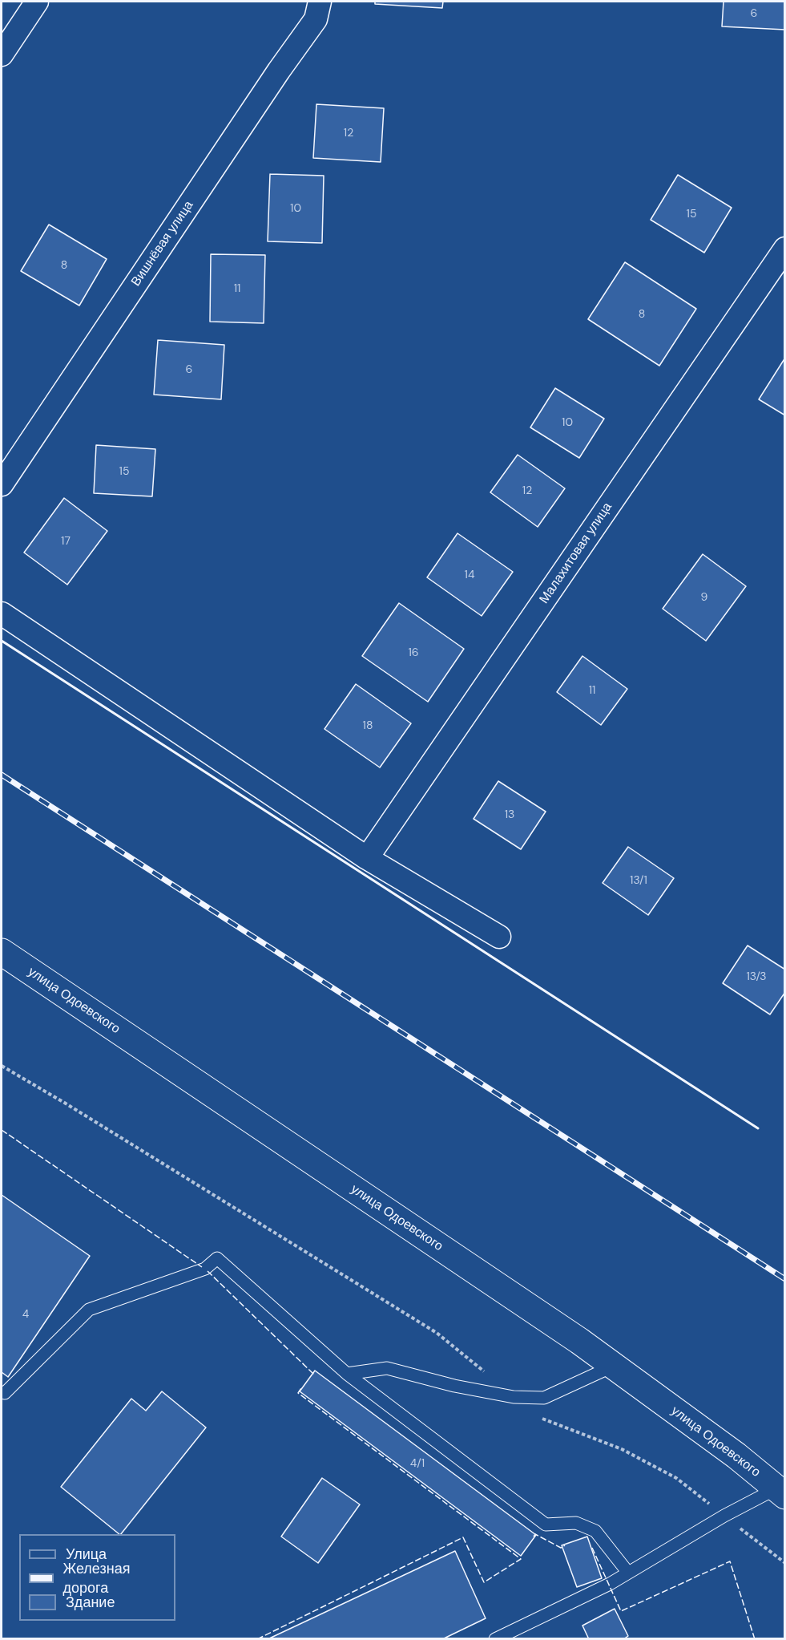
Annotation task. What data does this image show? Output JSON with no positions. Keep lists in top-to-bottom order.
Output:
{
  "streets": {
    "street": ["Вишнёвая улица", "Малахитовая улица", "улица Одоевского"]
  },
  "house_numbers": [
    "6",
    "12",
    "10",
    "15",
    "8",
    "11",
    "8",
    "6",
    "10",
    "15",
    "12",
    "17",
    "14",
    "9",
    "16",
    "11",
    "18",
    "13",
    "13/1",
    "13/3",
    "4",
    "4/1"
  ],
  "legend": ["Улица", "Железная дорога", "Здание"]
}
